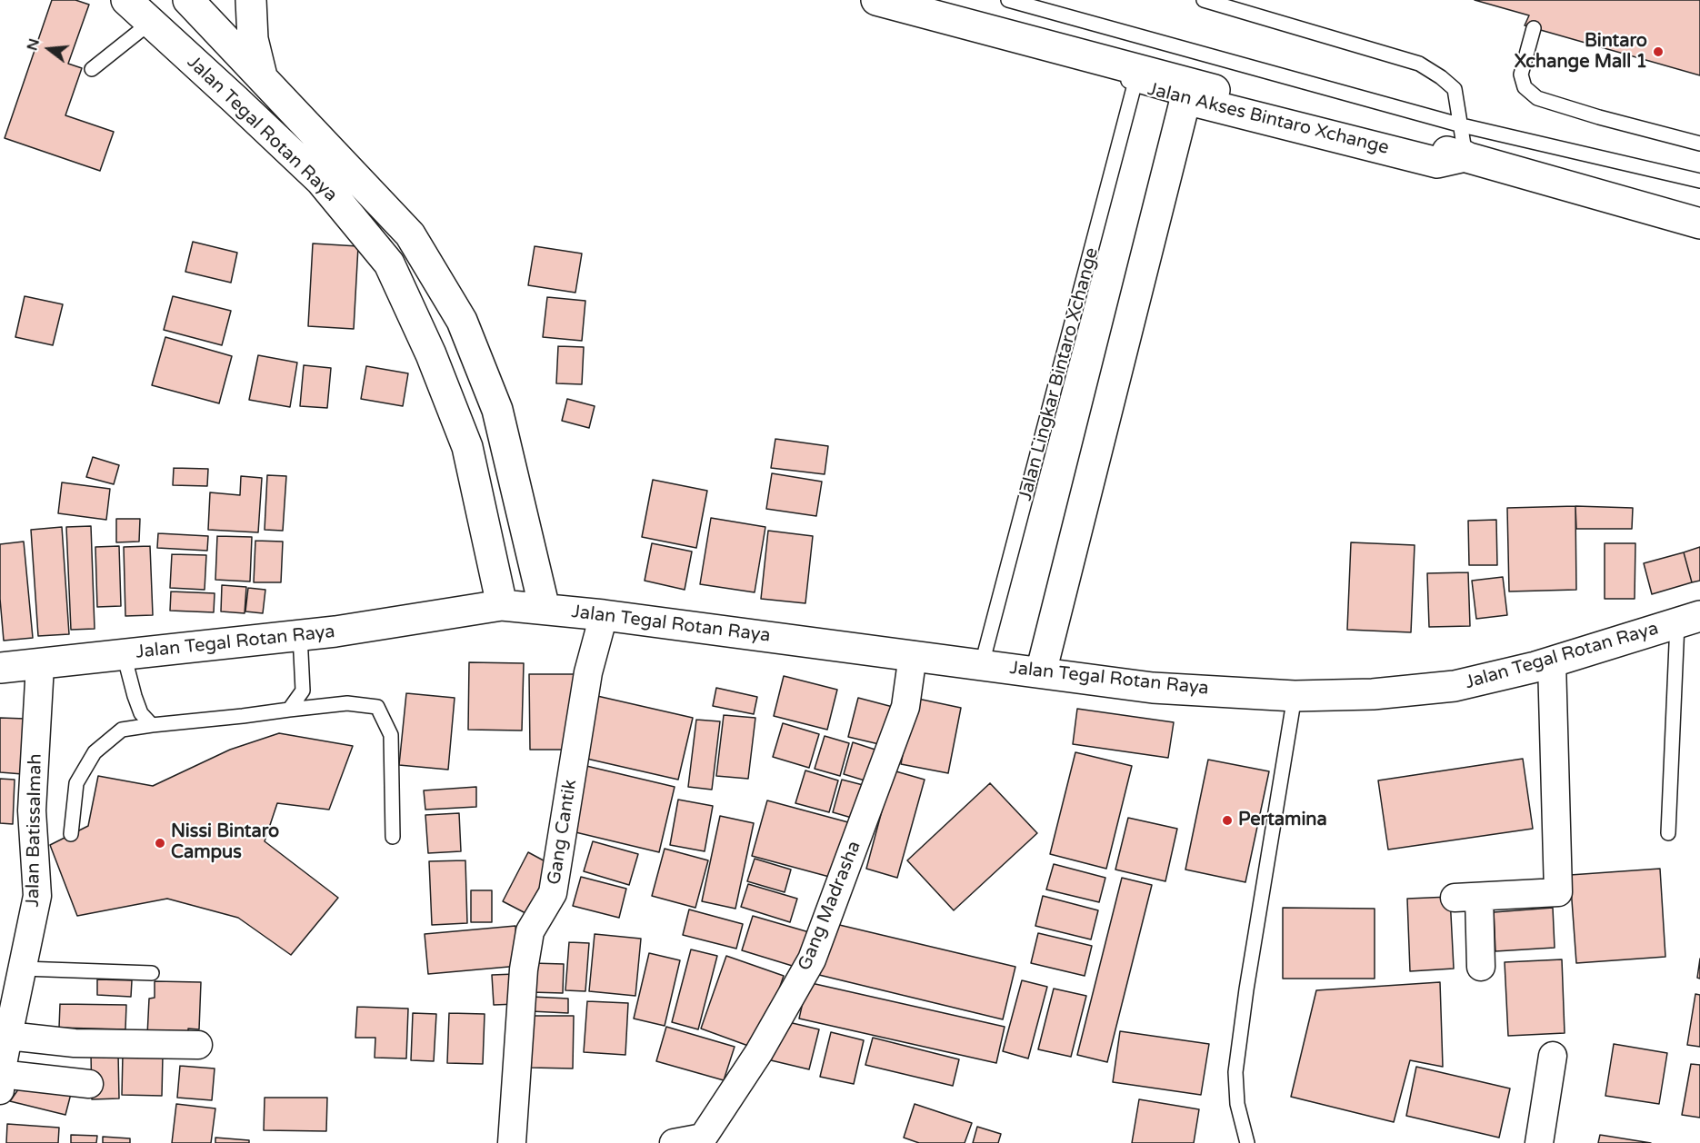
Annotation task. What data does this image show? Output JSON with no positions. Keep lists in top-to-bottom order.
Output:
{
  "streets": {
    "main road": ["Jalan Akses Bintaro Xchange", "Jalan Tegal Rotan Raya"],
    "street": ["Jalan Batissalmah", "Gang Cantik", "Gang Madrasha"],
    "lane": ["Jalan Lingkar Bintaro Xchange"]
  },
  "crossings": [
    ["Jalan Akses Bintaro Xchange", "Jalan Lingkar Bintaro Xchange"],
    ["Jalan Tegal Rotan Raya", "Jalan Lingkar Bintaro Xchange"],
    ["Jalan Tegal Rotan Raya", "Jalan Batissalmah"],
    ["Jalan Tegal Rotan Raya", "Gang Cantik"],
    ["Jalan Tegal Rotan Raya", "Gang Madrasha"]
  ],
  "places": ["Bintaro Xchange Mall 1", "Pertamina", "Nissi Bintaro Campus"],
  "north": "left"
}
